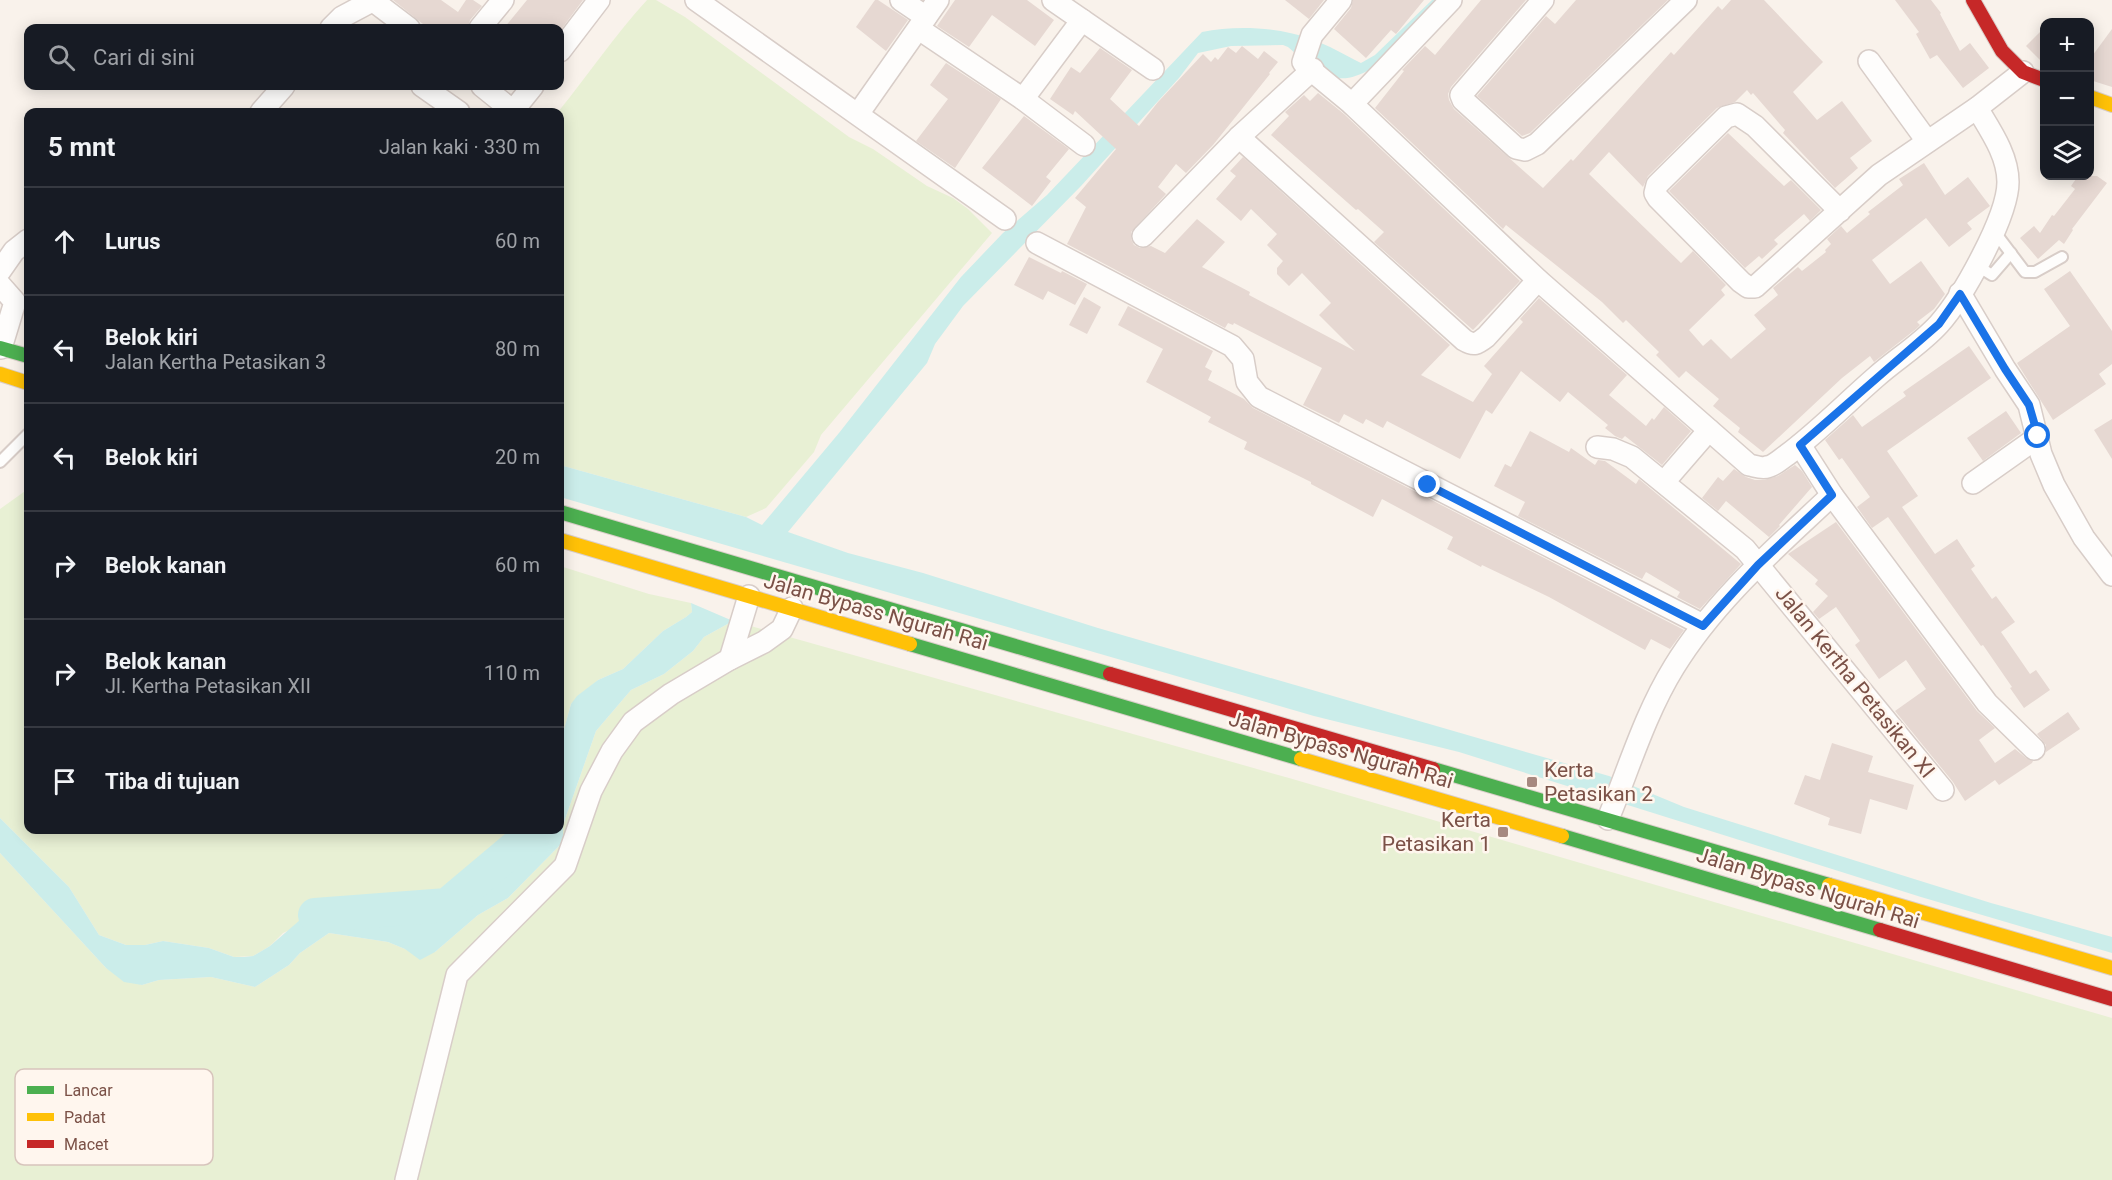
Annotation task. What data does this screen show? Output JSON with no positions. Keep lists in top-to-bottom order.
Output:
{
  "streets": {
    "main road": ["Jalan Bypass Ngurah Rai"],
    "street": ["Jalan Kertha Petasikan XI"]
  },
  "places": {
    "transit": ["Kerta Petasikan 2", "Kerta Petasikan 1"]
  },
  "legend": ["Lancar", "Padat", "Macet"],
  "page": {
    "map_buttons": ["+", "−"],
    "search": "Cari di sini",
    "heading": ["5 mnt", "Jalan kaki · 330 m"],
    "list": [
      ["Lurus", "60 m"],
      ["Belok kiri", "Jalan Kertha Petasikan 3", "80 m"],
      ["Belok kiri", "20 m"],
      ["Belok kanan", "60 m"],
      ["Belok kanan", "Jl. Kertha Petasikan XII", "110 m"],
      "Tiba di tujuan"
    ]
  }
}
